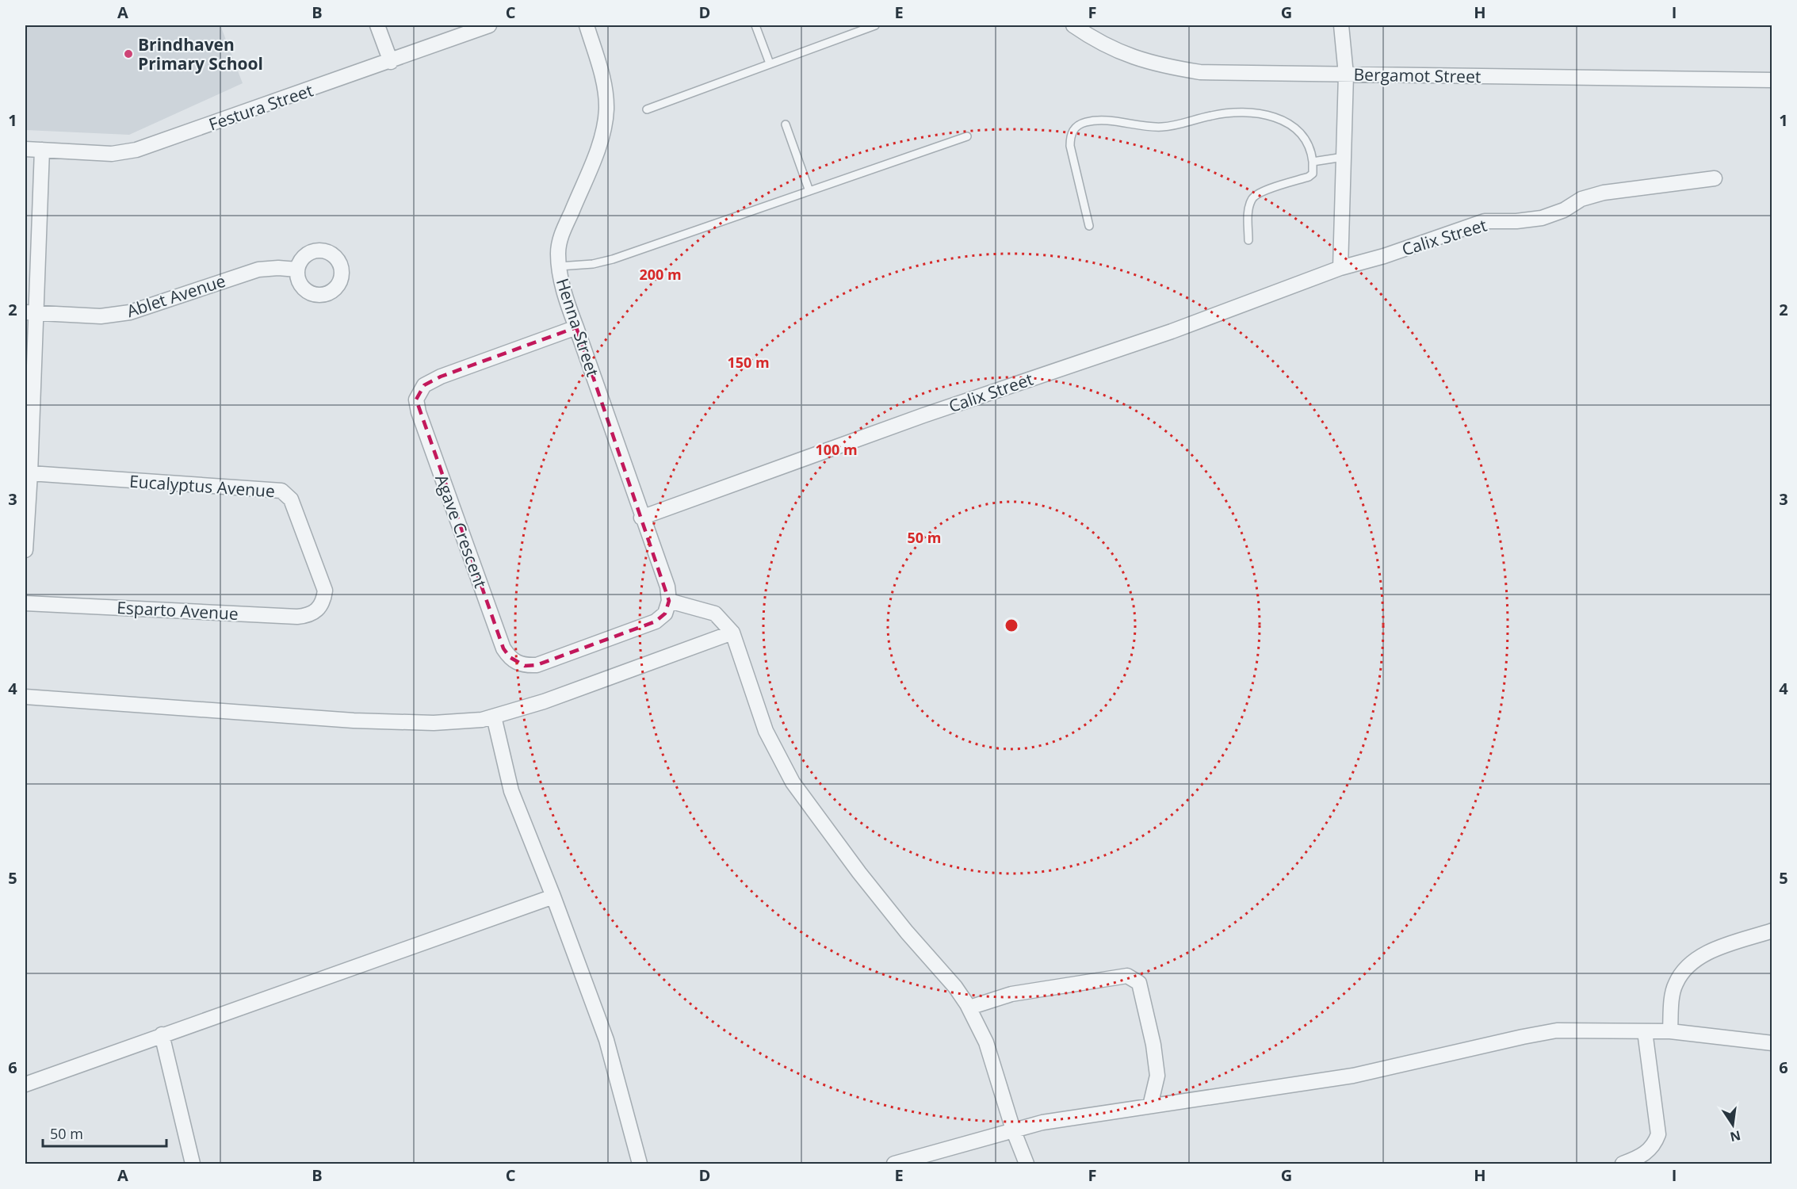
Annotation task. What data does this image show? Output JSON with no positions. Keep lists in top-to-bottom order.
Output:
{
  "streets": {
    "street": [
      "Bergamot Street",
      "Festura Street",
      "Calix Street",
      "Ablet Avenue",
      "Henna Street",
      "Eucalyptus Avenue",
      "Agave Crescent",
      "Esparto Avenue"
    ]
  },
  "crossings": [
    ["Calix Street", "Henna Street"],
    ["Henna Street", "Agave Crescent"],
    ["Eucalyptus Avenue", "Esparto Avenue"]
  ],
  "places": ["Brindhaven Primary School"],
  "scale_bar": "50 m",
  "north": "bottom",
  "grid": {
    "columns": [
      "A",
      "B",
      "C",
      "D",
      "E",
      "F",
      "G",
      "H",
      "I"
    ],
    "rows": [
      "1",
      "2",
      "3",
      "4",
      "5",
      "6"
    ]
  },
  "rings": [
    "200 m",
    "150 m",
    "100 m",
    "50 m"
  ]
}
